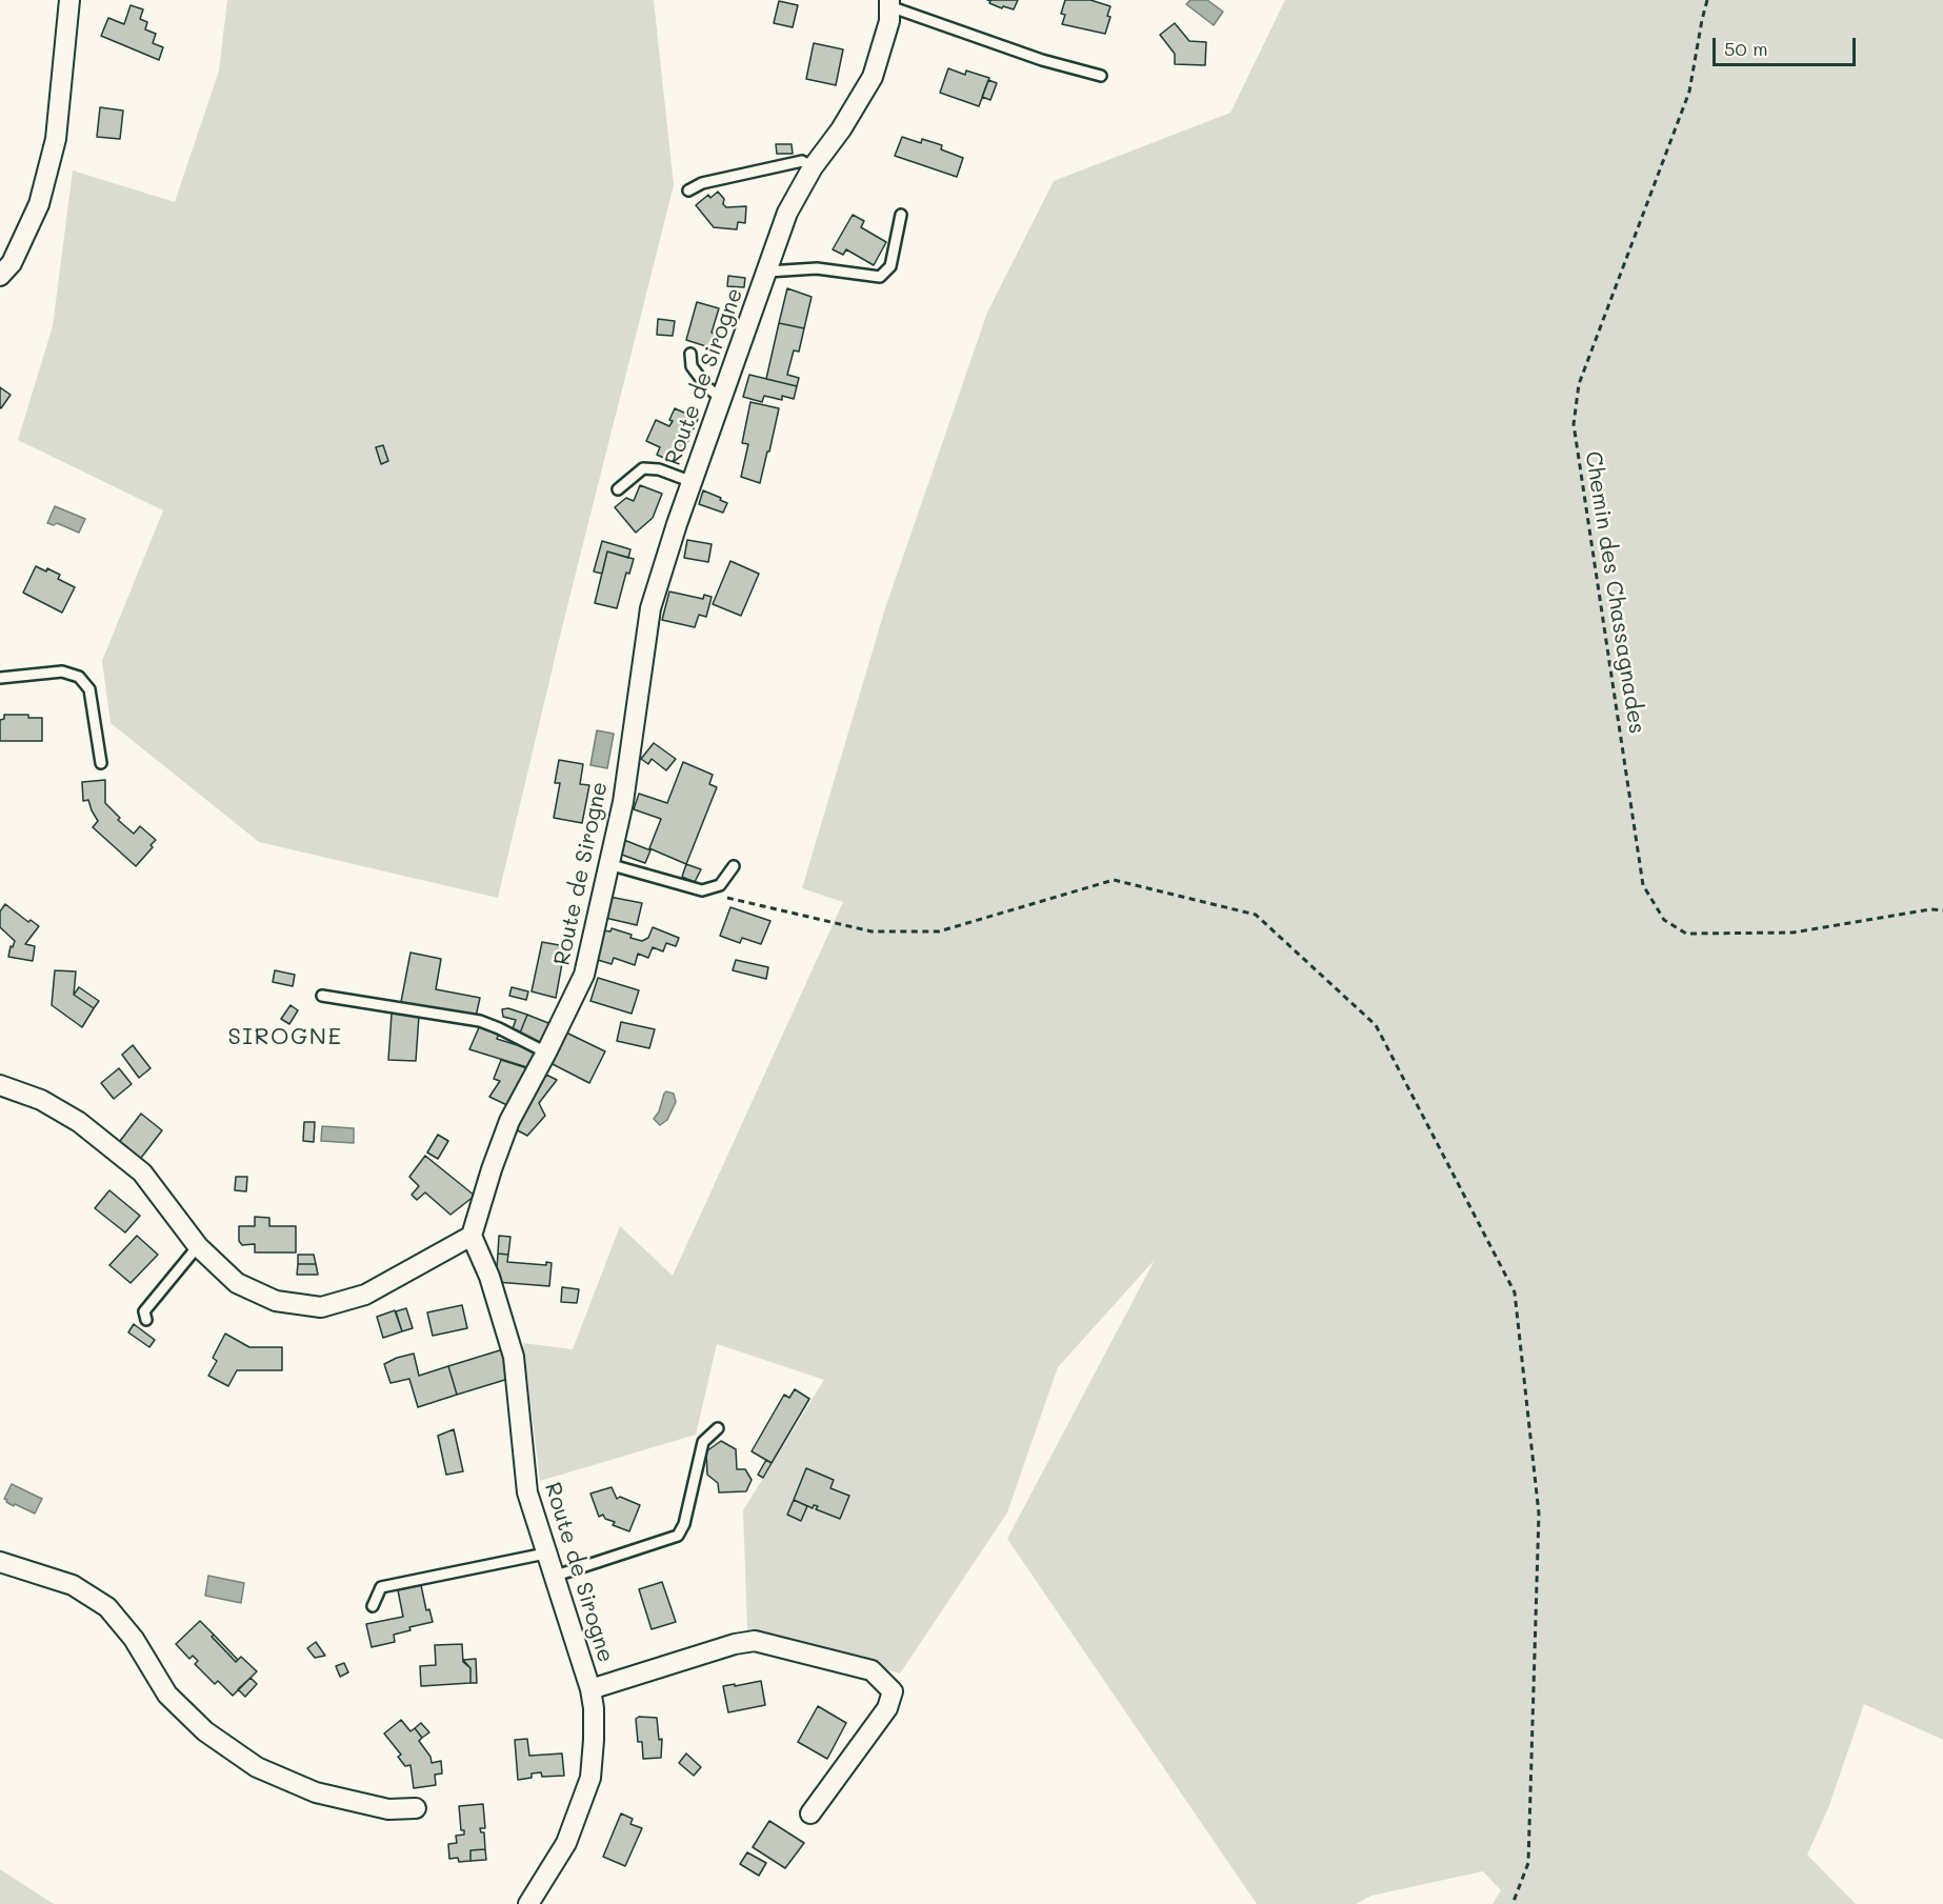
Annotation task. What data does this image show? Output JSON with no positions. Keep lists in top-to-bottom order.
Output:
{
  "streets": {
    "street": ["Route de Sirogne"],
    "path": ["Chemin des Chassagnades"]
  },
  "districts": ["SIROGNE"],
  "scale_bar": "50 m"
}
